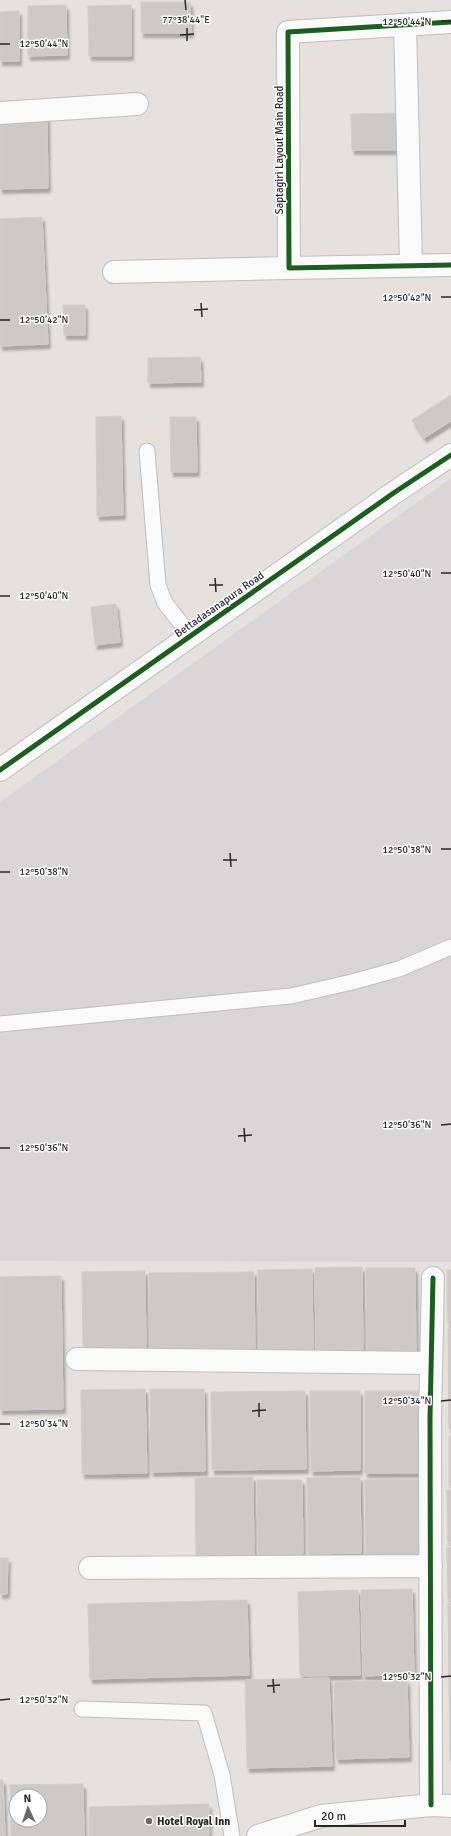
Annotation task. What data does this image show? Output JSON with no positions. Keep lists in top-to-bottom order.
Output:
{
  "streets": {
    "street": ["Saptagiri Layout Main Road", "Bettadasanapura Road"]
  },
  "places": ["Hotel Royal Inn"],
  "scale_bar": "20 m",
  "north": "top",
  "coordinates": [
    "77°38'44\"E",
    "12°50'44\"N",
    "12°50'42\"N",
    "12°50'40\"N",
    "12°50'38\"N",
    "12°50'36\"N",
    "12°50'34\"N",
    "12°50'32\"N"
  ]
}
